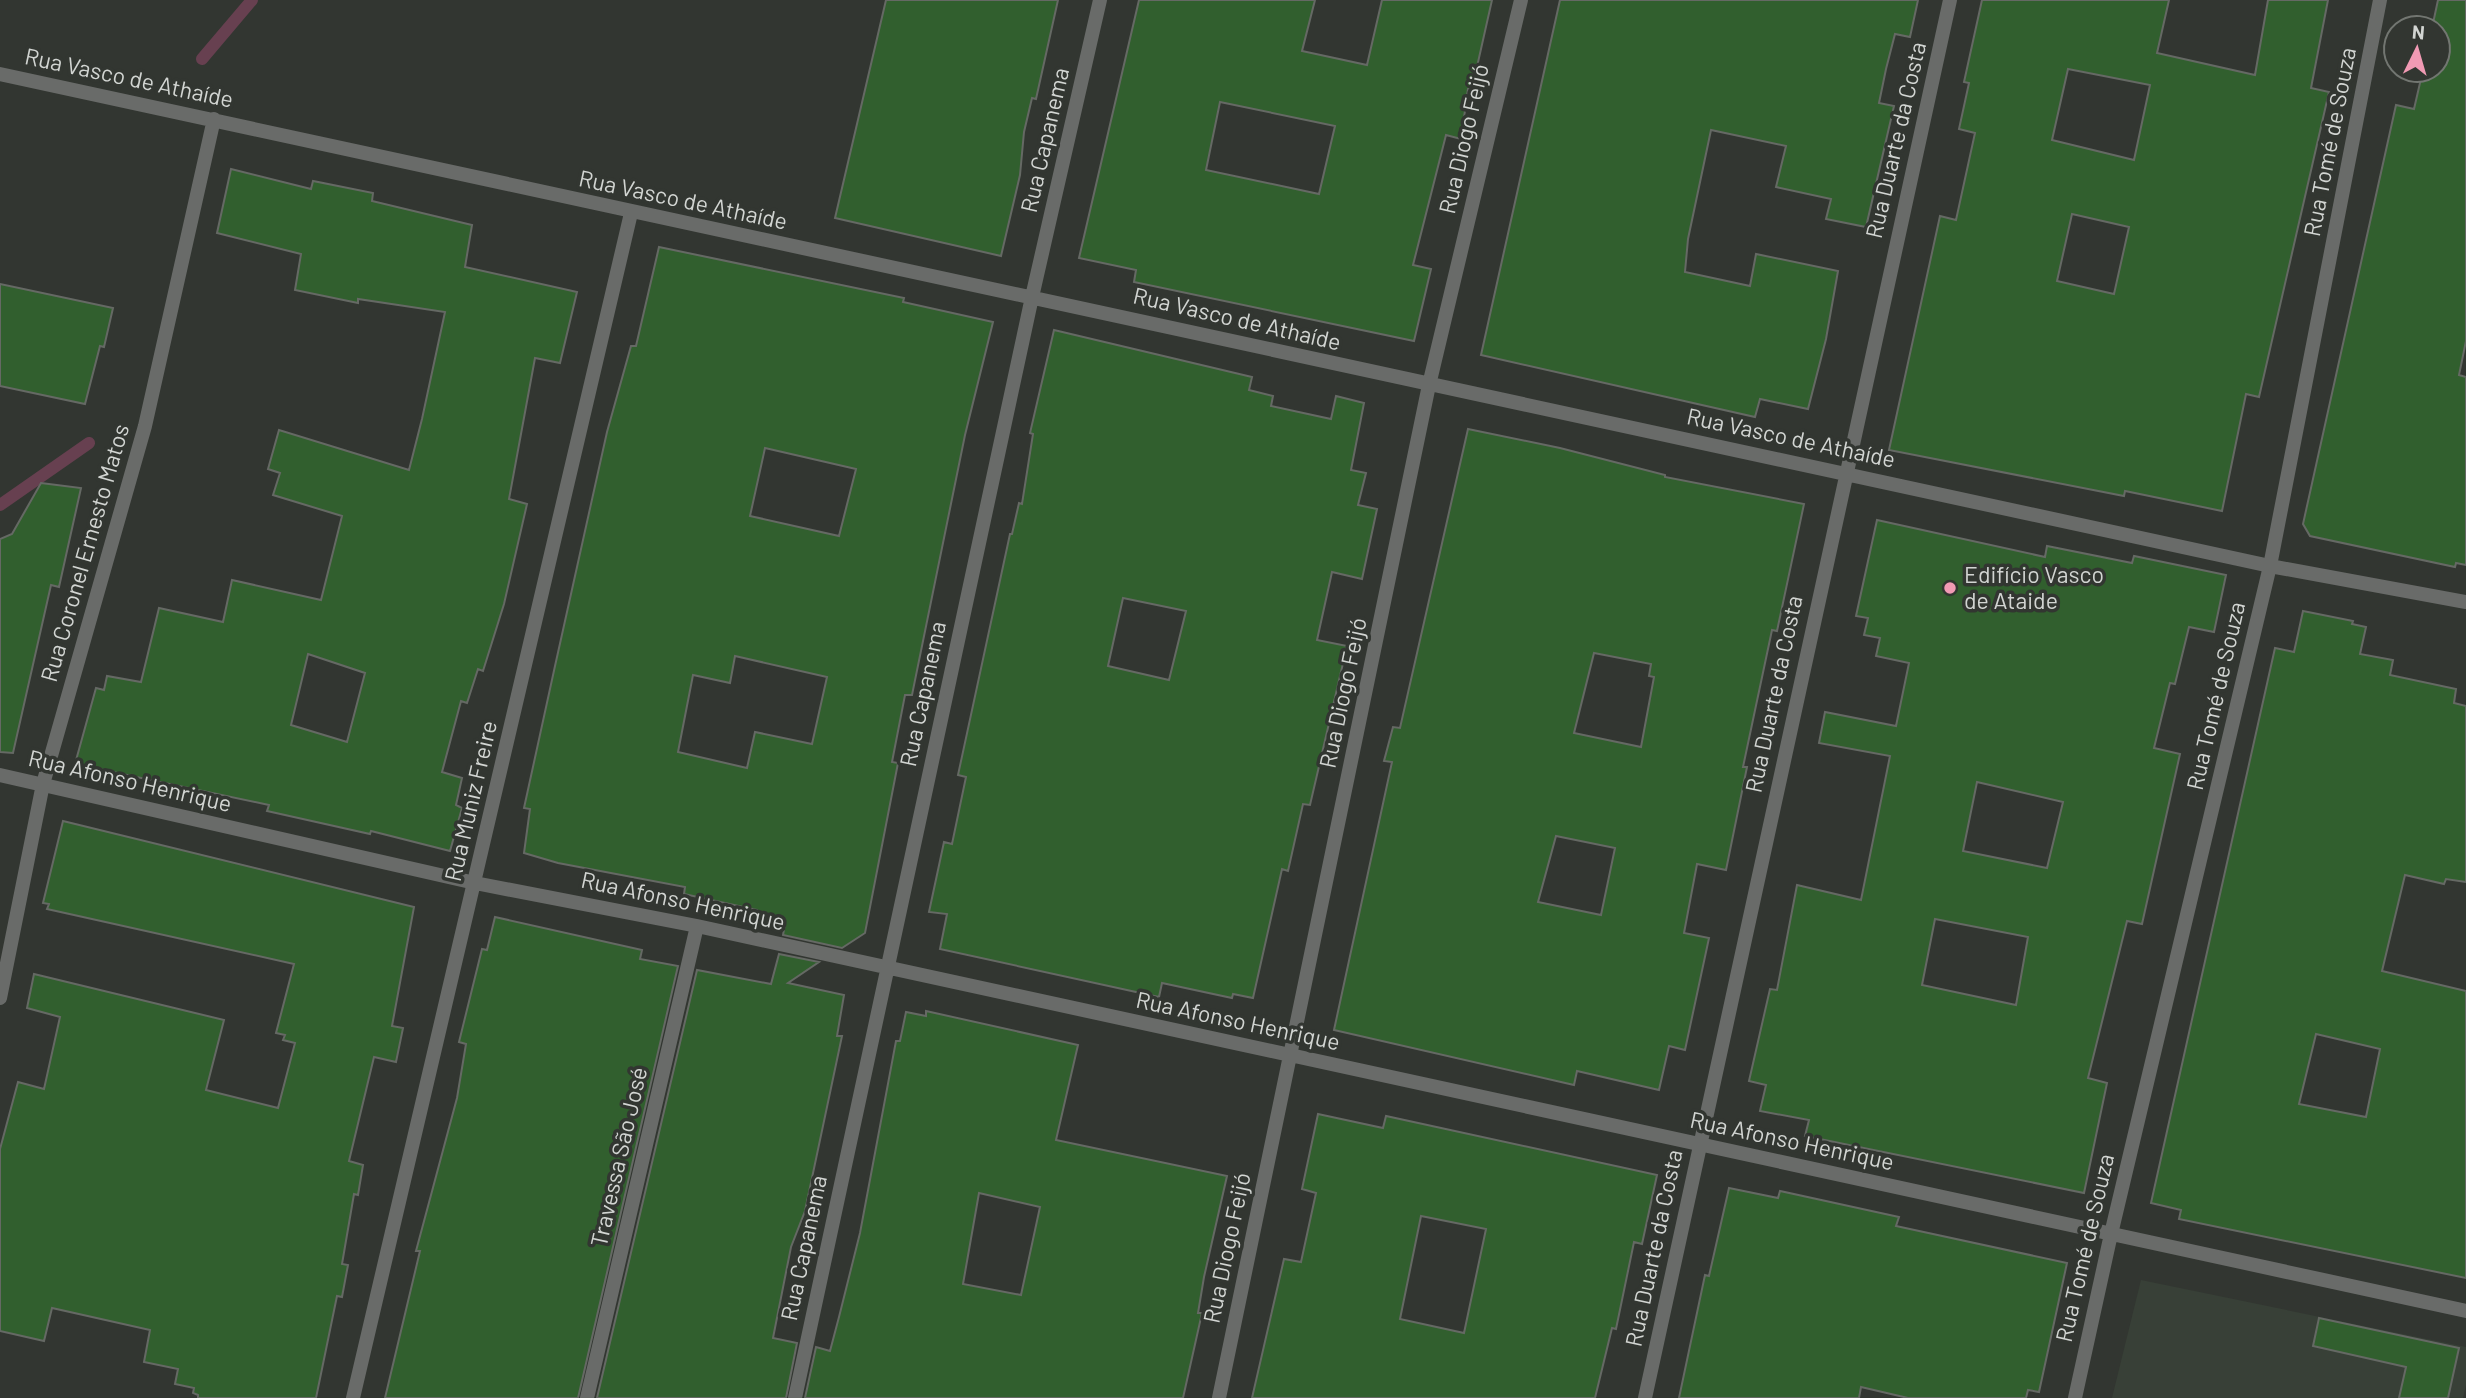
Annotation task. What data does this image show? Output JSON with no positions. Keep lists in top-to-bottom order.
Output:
{
  "streets": {
    "street": [
      "Rua Vasco de Athaíde",
      "Rua Diogo Feijó",
      "Rua Capanema",
      "Rua Duarte da Costa",
      "Rua Tomé de Souza",
      "Rua Coronel Ernesto Matos",
      "Rua Afonso Henrique",
      "Rua Muniz Freire",
      "Travessa São José"
    ]
  },
  "crossings": [
    ["Rua Vasco de Athaíde", "Rua Diogo Feijó"],
    ["Rua Vasco de Athaíde", "Rua Capanema"],
    ["Rua Vasco de Athaíde", "Rua Duarte da Costa"],
    ["Rua Vasco de Athaíde", "Rua Tomé de Souza"],
    ["Rua Vasco de Athaíde", "Rua Coronel Ernesto Matos"],
    ["Rua Vasco de Athaíde", "Rua Muniz Freire"],
    ["Rua Diogo Feijó", "Rua Afonso Henrique"],
    ["Rua Capanema", "Rua Afonso Henrique"],
    ["Rua Duarte da Costa", "Rua Afonso Henrique"],
    ["Rua Tomé de Souza", "Rua Afonso Henrique"],
    ["Rua Coronel Ernesto Matos", "Rua Afonso Henrique"],
    ["Rua Afonso Henrique", "Rua Muniz Freire"],
    ["Rua Afonso Henrique", "Travessa São José"]
  ],
  "places": ["Edifício Vasco de Ataide"],
  "north": "top"
}
